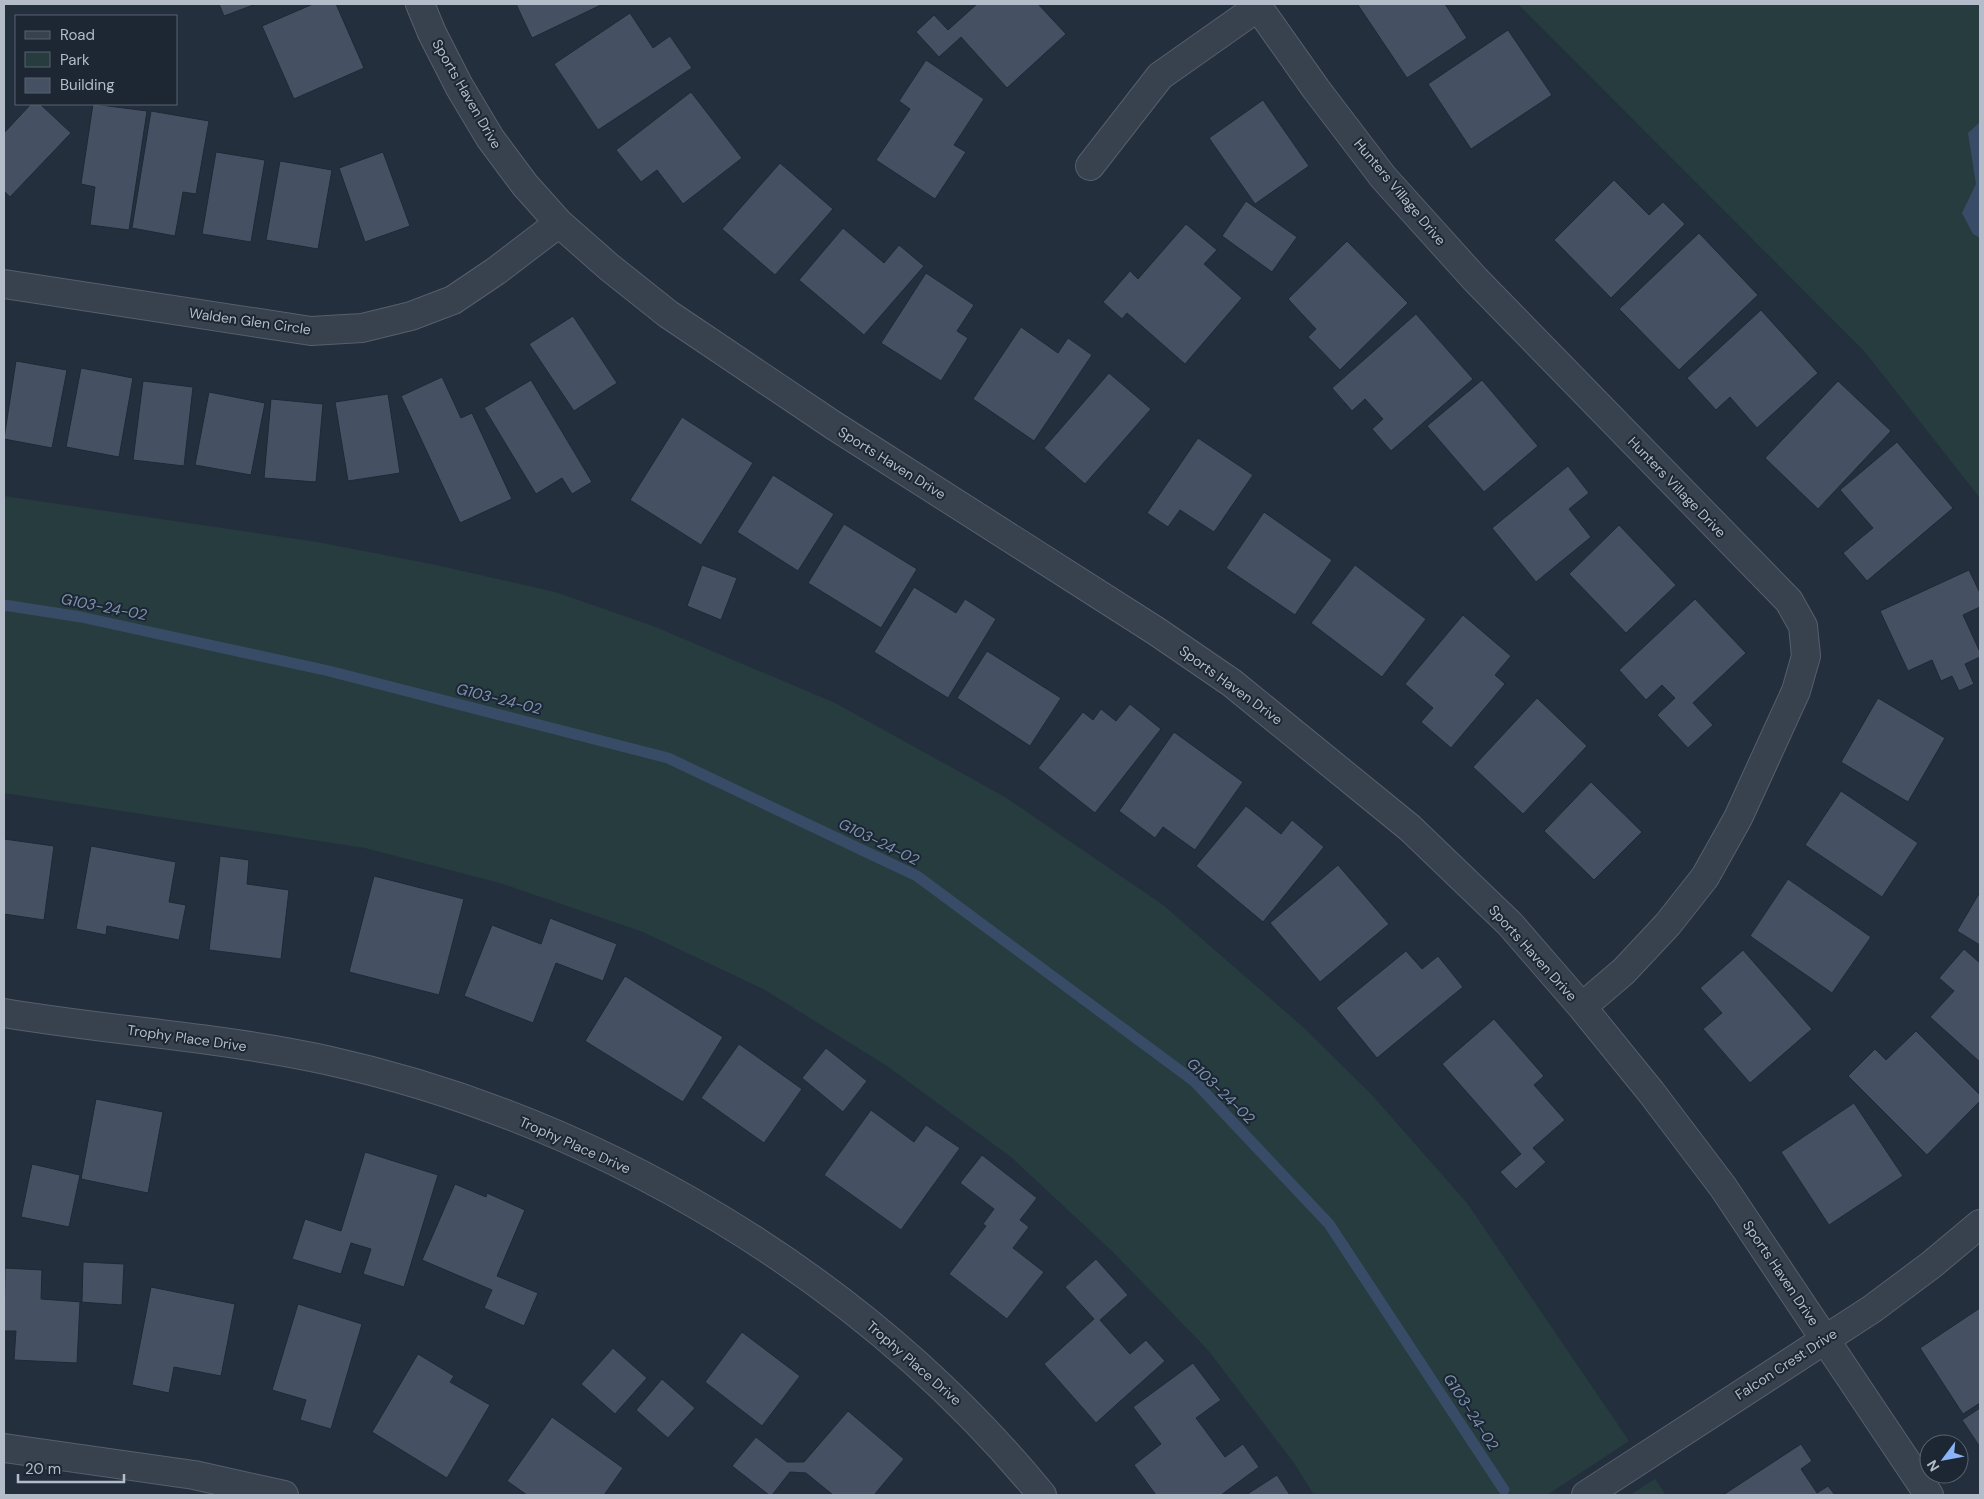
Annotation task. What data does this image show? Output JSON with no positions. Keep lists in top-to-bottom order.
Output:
{
  "streets": {
    "street": [
      "Sports Haven Drive",
      "Hunters Village Drive",
      "Walden Glen Circle",
      "Trophy Place Drive",
      "Falcon Crest Drive"
    ]
  },
  "crossings": [
    ["Sports Haven Drive", "Hunters Village Drive"],
    ["Sports Haven Drive", "Walden Glen Circle"],
    ["Sports Haven Drive", "Falcon Crest Drive"]
  ],
  "water": ["G103-24-02"],
  "legend": ["Road", "Park", "Building"],
  "scale_bar": "20 m",
  "north": "bottom left"
}
